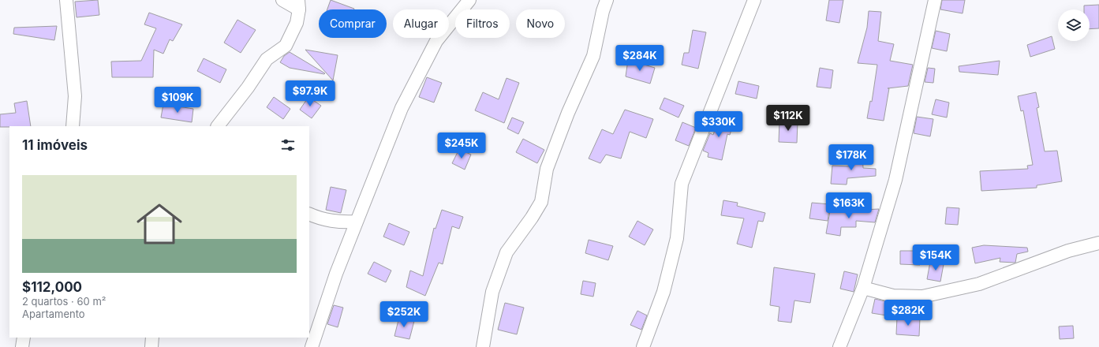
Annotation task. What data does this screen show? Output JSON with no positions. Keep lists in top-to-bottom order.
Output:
{
  "page": {
    "chip": [
      "Comprar",
      "Alugar",
      "Filtros",
      "Novo"
    ],
    "price": [
      "$284K",
      "$97.9K",
      "$109K",
      "$112K",
      "$330K",
      "$245K",
      "$178K",
      "$163K",
      "$154K",
      "$282K",
      "$252K"
    ],
    "heading": "11 imóveis",
    "list": [
      {
        "name": "$112,000",
        "note": "2 quartos · 60 m² · Apartamento"
      }
    ]
  }
}
